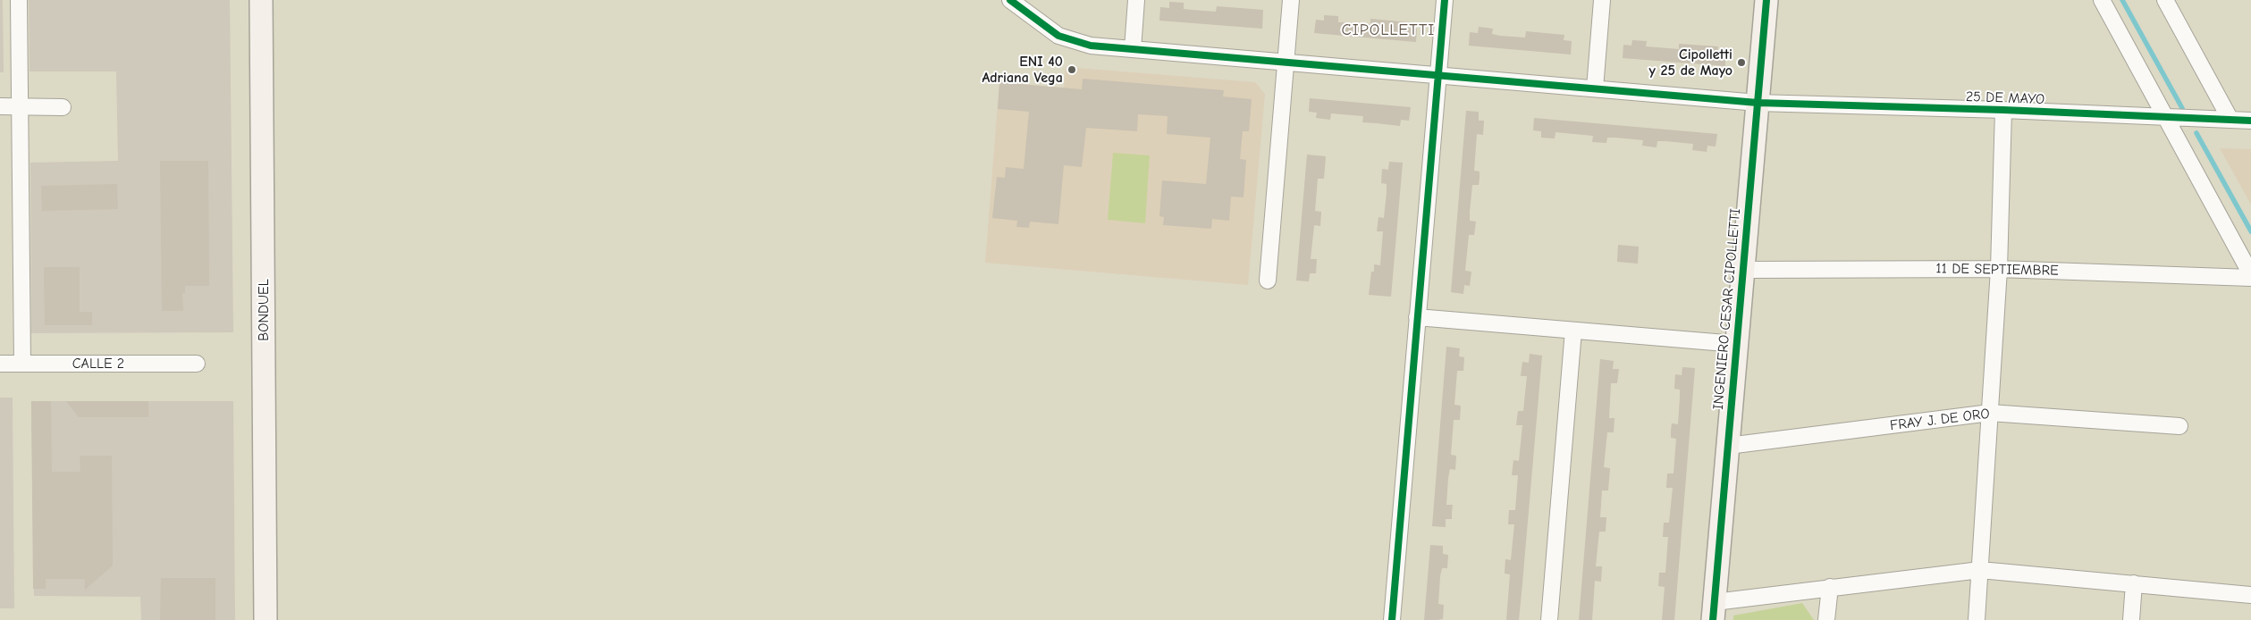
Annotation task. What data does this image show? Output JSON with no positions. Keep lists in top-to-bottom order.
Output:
{
  "streets": {
    "main road": ["INGENIERO CESAR CIPOLLETTI", "BONDUEL"],
    "street": [
      "25 DE MAYO",
      "11 DE SEPTIEMBRE",
      "CALLE 2",
      "FRAY J. DE ORO"
    ]
  },
  "crossings": [
    ["25 DE MAYO", "INGENIERO CESAR CIPOLLETTI"],
    ["11 DE SEPTIEMBRE", "INGENIERO CESAR CIPOLLETTI"],
    ["INGENIERO CESAR CIPOLLETTI", "FRAY J. DE ORO"]
  ],
  "districts": ["CIPOLLETTI"],
  "places": ["Cipolletti y 25 de Mayo", "ENI 40 Adriana Vega"]
}
